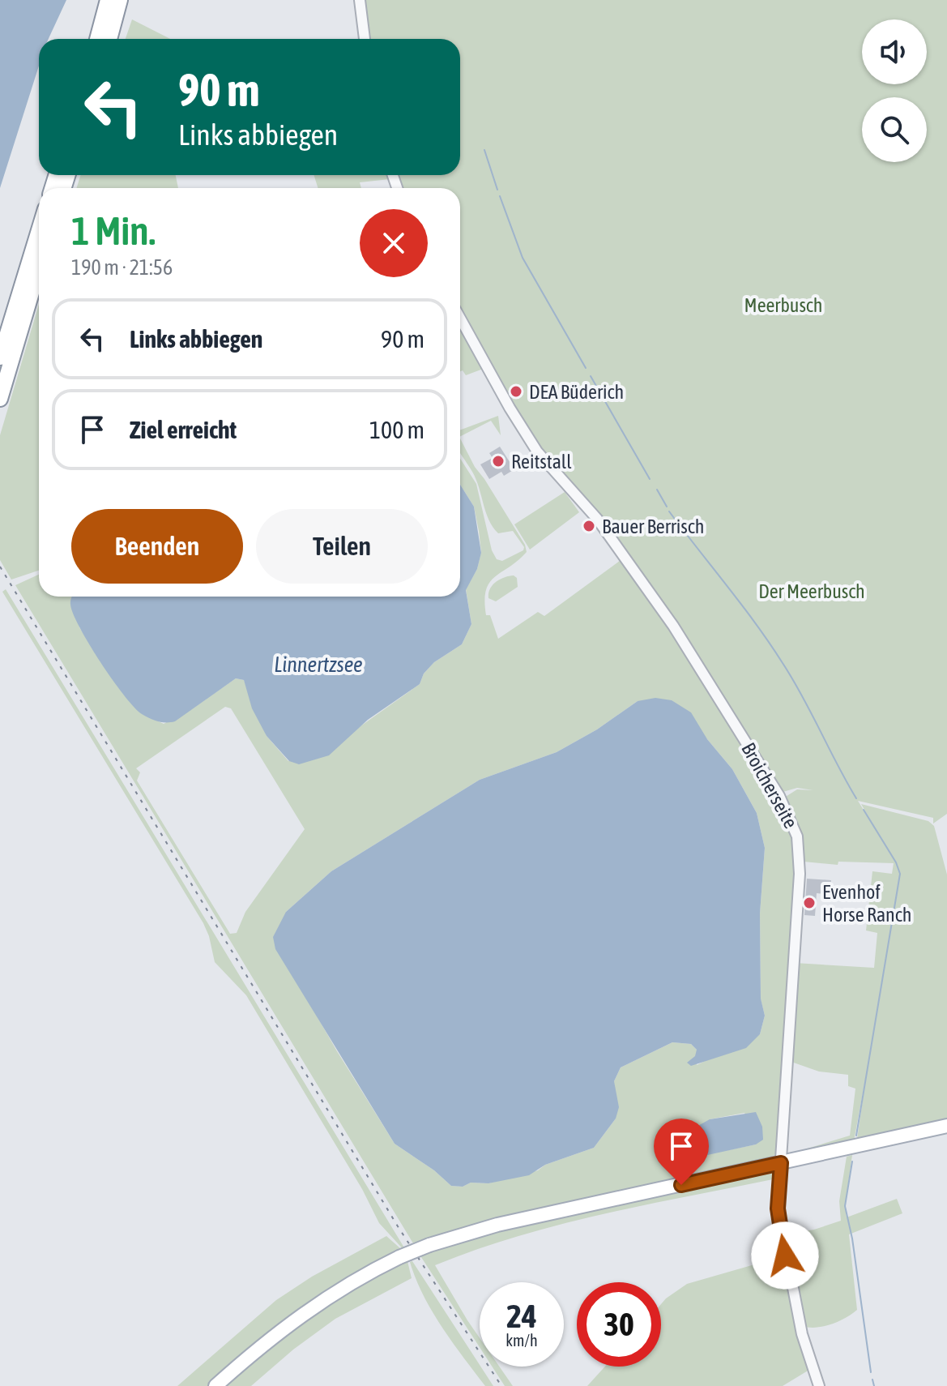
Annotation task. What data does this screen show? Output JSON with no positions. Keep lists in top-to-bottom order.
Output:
{
  "streets": {
    "street": ["Broicherseite"]
  },
  "water": ["Linnertzsee"],
  "parks": ["Meerbusch", "Der Meerbusch"],
  "places": [
    "DEA Büderich",
    "Reitstall",
    "Bauer Berrisch",
    "Evenhof Horse Ranch"
  ],
  "page": {
    "turn": ["90 m", "Links abbiegen"],
    "heading": ["1 Min.", "190 m · 21:56"],
    "list": [
      {
        "name": "Links abbiegen",
        "value": "90 m"
      },
      {
        "name": "Ziel erreicht",
        "value": "100 m"
      }
    ],
    "buttons": ["Beenden", "Teilen"],
    "speed": "24 km/h",
    "limit": "30"
  }
}
